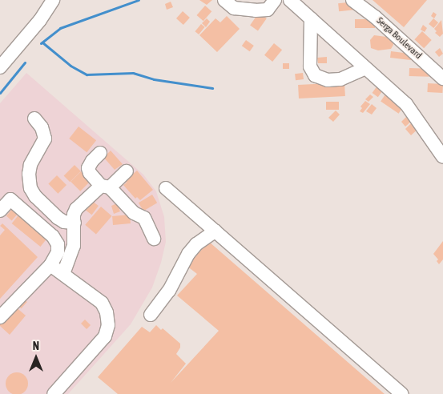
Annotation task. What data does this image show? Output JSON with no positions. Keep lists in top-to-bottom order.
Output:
{
  "streets": {
    "street": ["Serga Boulevard"]
  },
  "north": "top"
}
